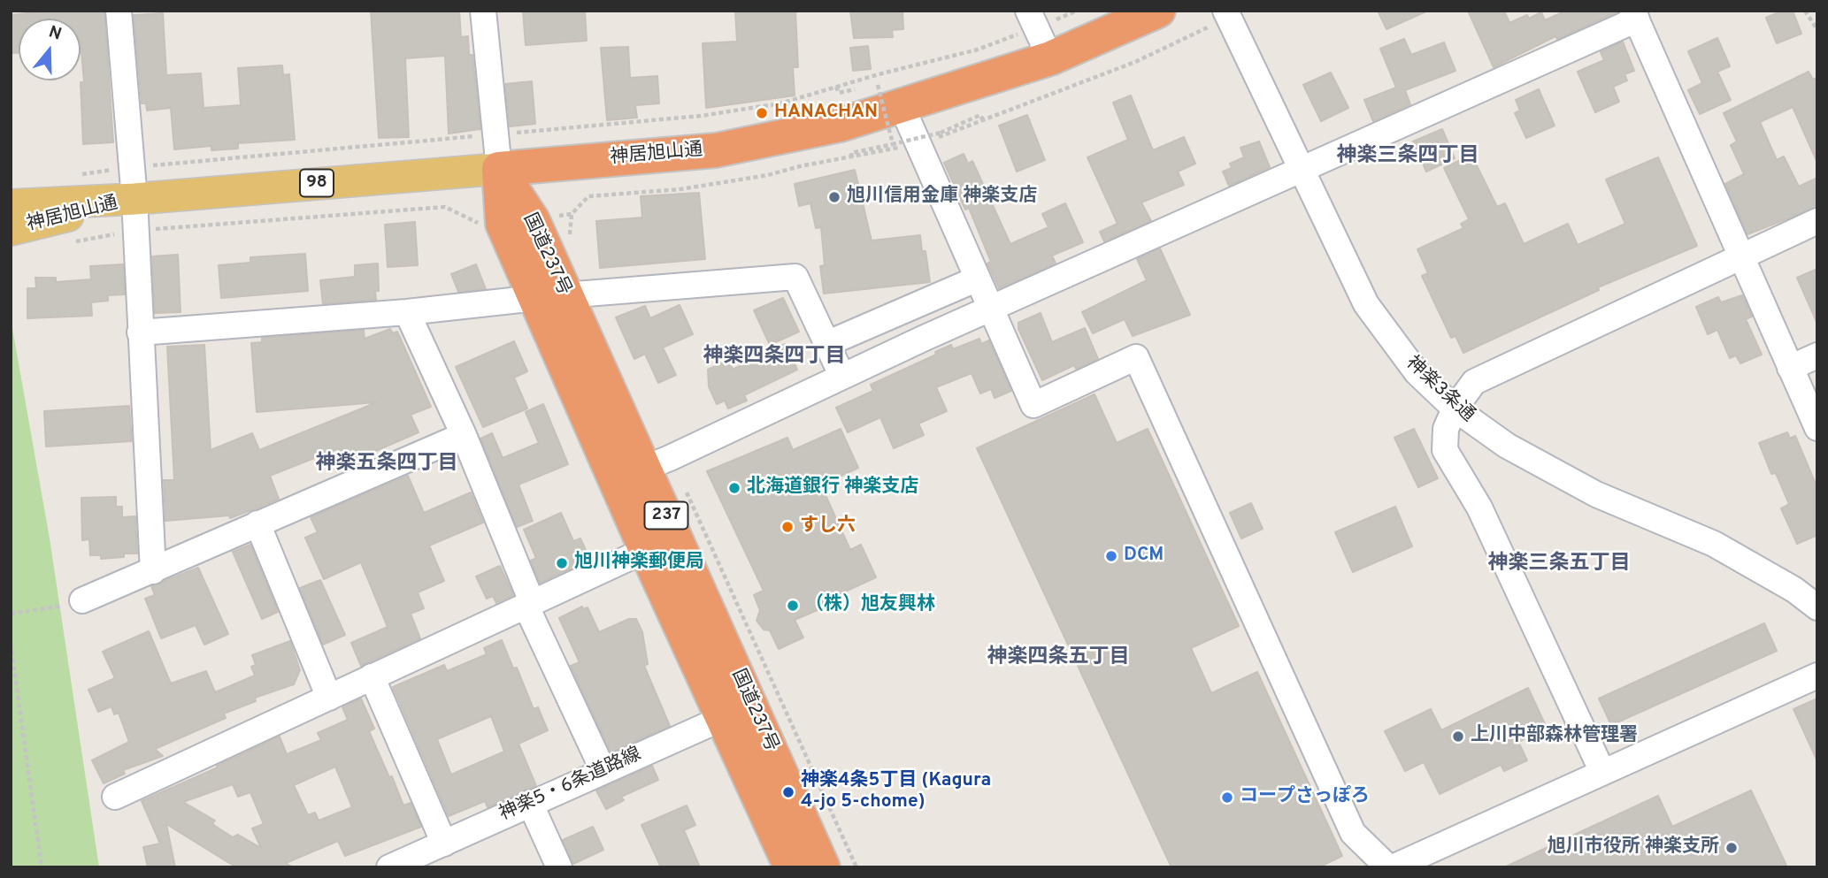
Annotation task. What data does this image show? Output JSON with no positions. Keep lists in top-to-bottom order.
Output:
{
  "streets": {
    "highway": ["神居旭山通", "国道237号", "237"],
    "main road": ["98"],
    "street": ["神楽3条通", "神楽5・6条道路線"]
  },
  "crossings": [
    ["神居旭山通", "国道237号"],
    ["国道237号", "神楽5・6条道路線"]
  ],
  "districts": [
    "神楽三条四丁目",
    "神楽四条四丁目",
    "神楽五条四丁目",
    "神楽三条五丁目",
    "神楽四条五丁目"
  ],
  "places": [
    "HANACHAN",
    "旭川信用金庫 神楽支店",
    "北海道銀行 神楽支店",
    "すし六",
    "DCM",
    "旭川神楽郵便局",
    "（株）旭友興林",
    "上川中部森林管理署",
    "神楽4条5丁目 (Kagura 4-jo 5-chome)",
    "コープさっぽろ",
    "旭川市役所 神楽支所"
  ],
  "north": "top"
}
